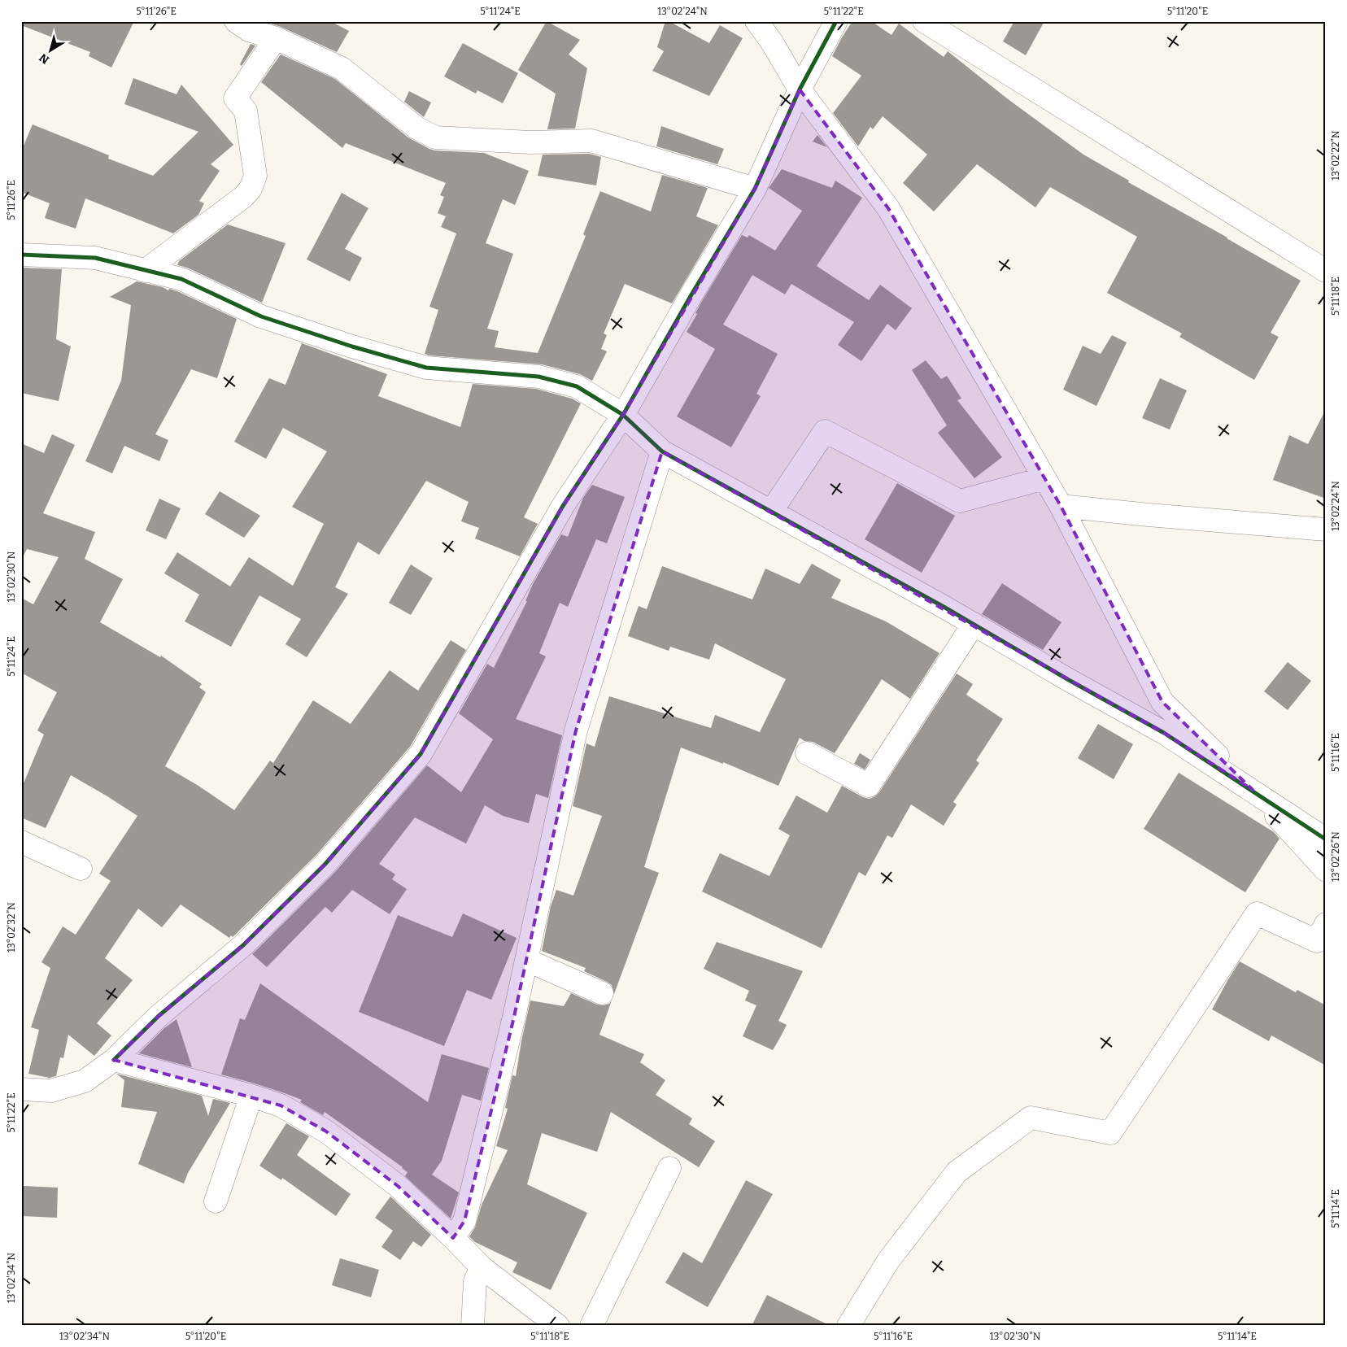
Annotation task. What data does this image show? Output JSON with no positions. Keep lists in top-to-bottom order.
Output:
{
  "north": "bottom left",
  "coordinates": [
    "5°11'26\"E",
    "5°11'24\"E",
    "13°02'24\"N",
    "5°11'22\"E",
    "5°11'20\"E",
    "13°02'22\"N",
    "5°11'18\"E",
    "13°02'30\"N",
    "5°11'16\"E",
    "13°02'26\"N",
    "13°02'32\"N",
    "5°11'14\"E",
    "13°02'34\"N"
  ]
}
